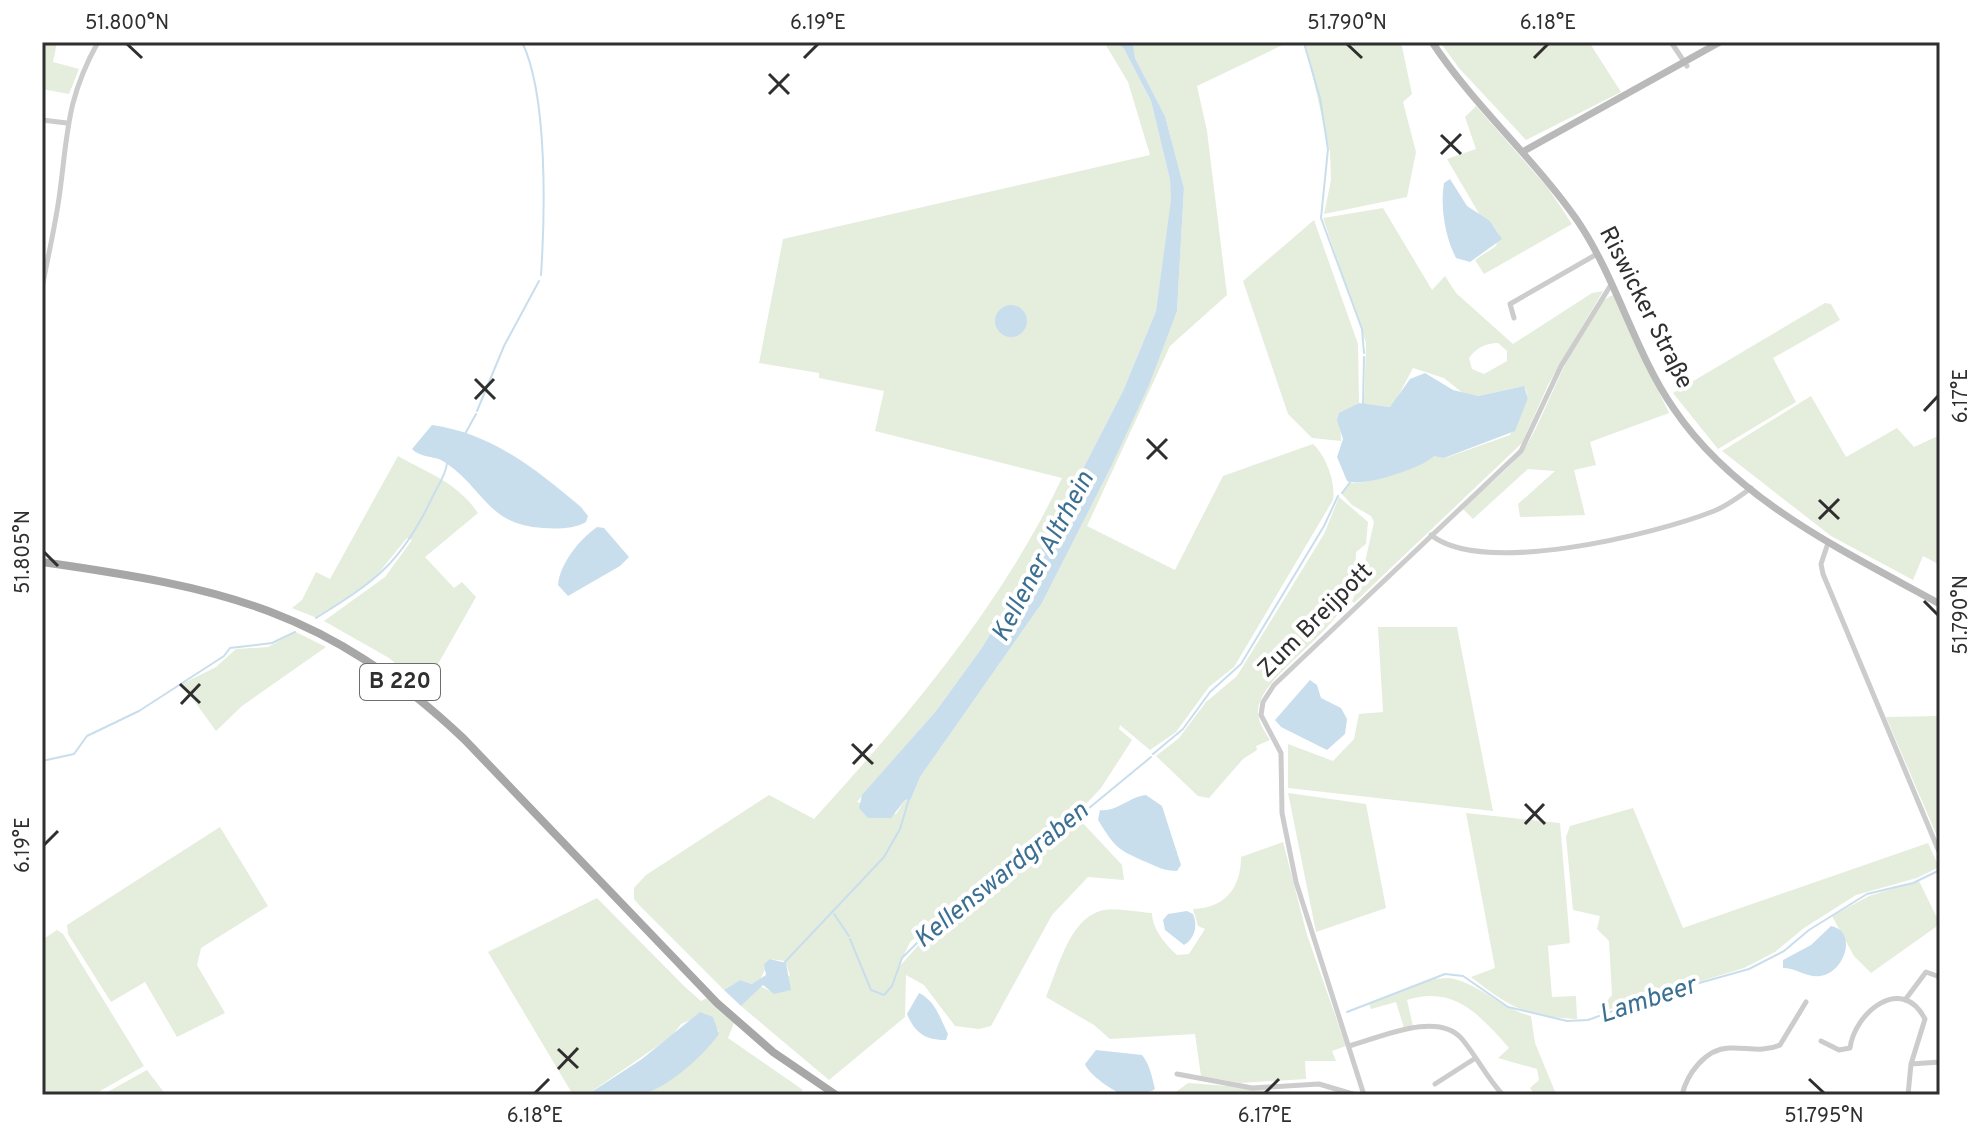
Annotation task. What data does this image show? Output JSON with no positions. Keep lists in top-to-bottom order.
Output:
{
  "streets": {
    "main road": ["B 220"],
    "street": ["Riswicker Straße", "Zum Breijpott"]
  },
  "crossings": [
    ["Riswicker Straße", "Zum Breijpott"]
  ],
  "water": ["Kellener Altrhein", "Kellenswardgraben", "Lambeer"],
  "coordinates": [
    "51.800°N",
    "6.19°E",
    "51.790°N",
    "6.18°E",
    "6.17°E",
    "51.805°N",
    "51.795°N"
  ]
}
